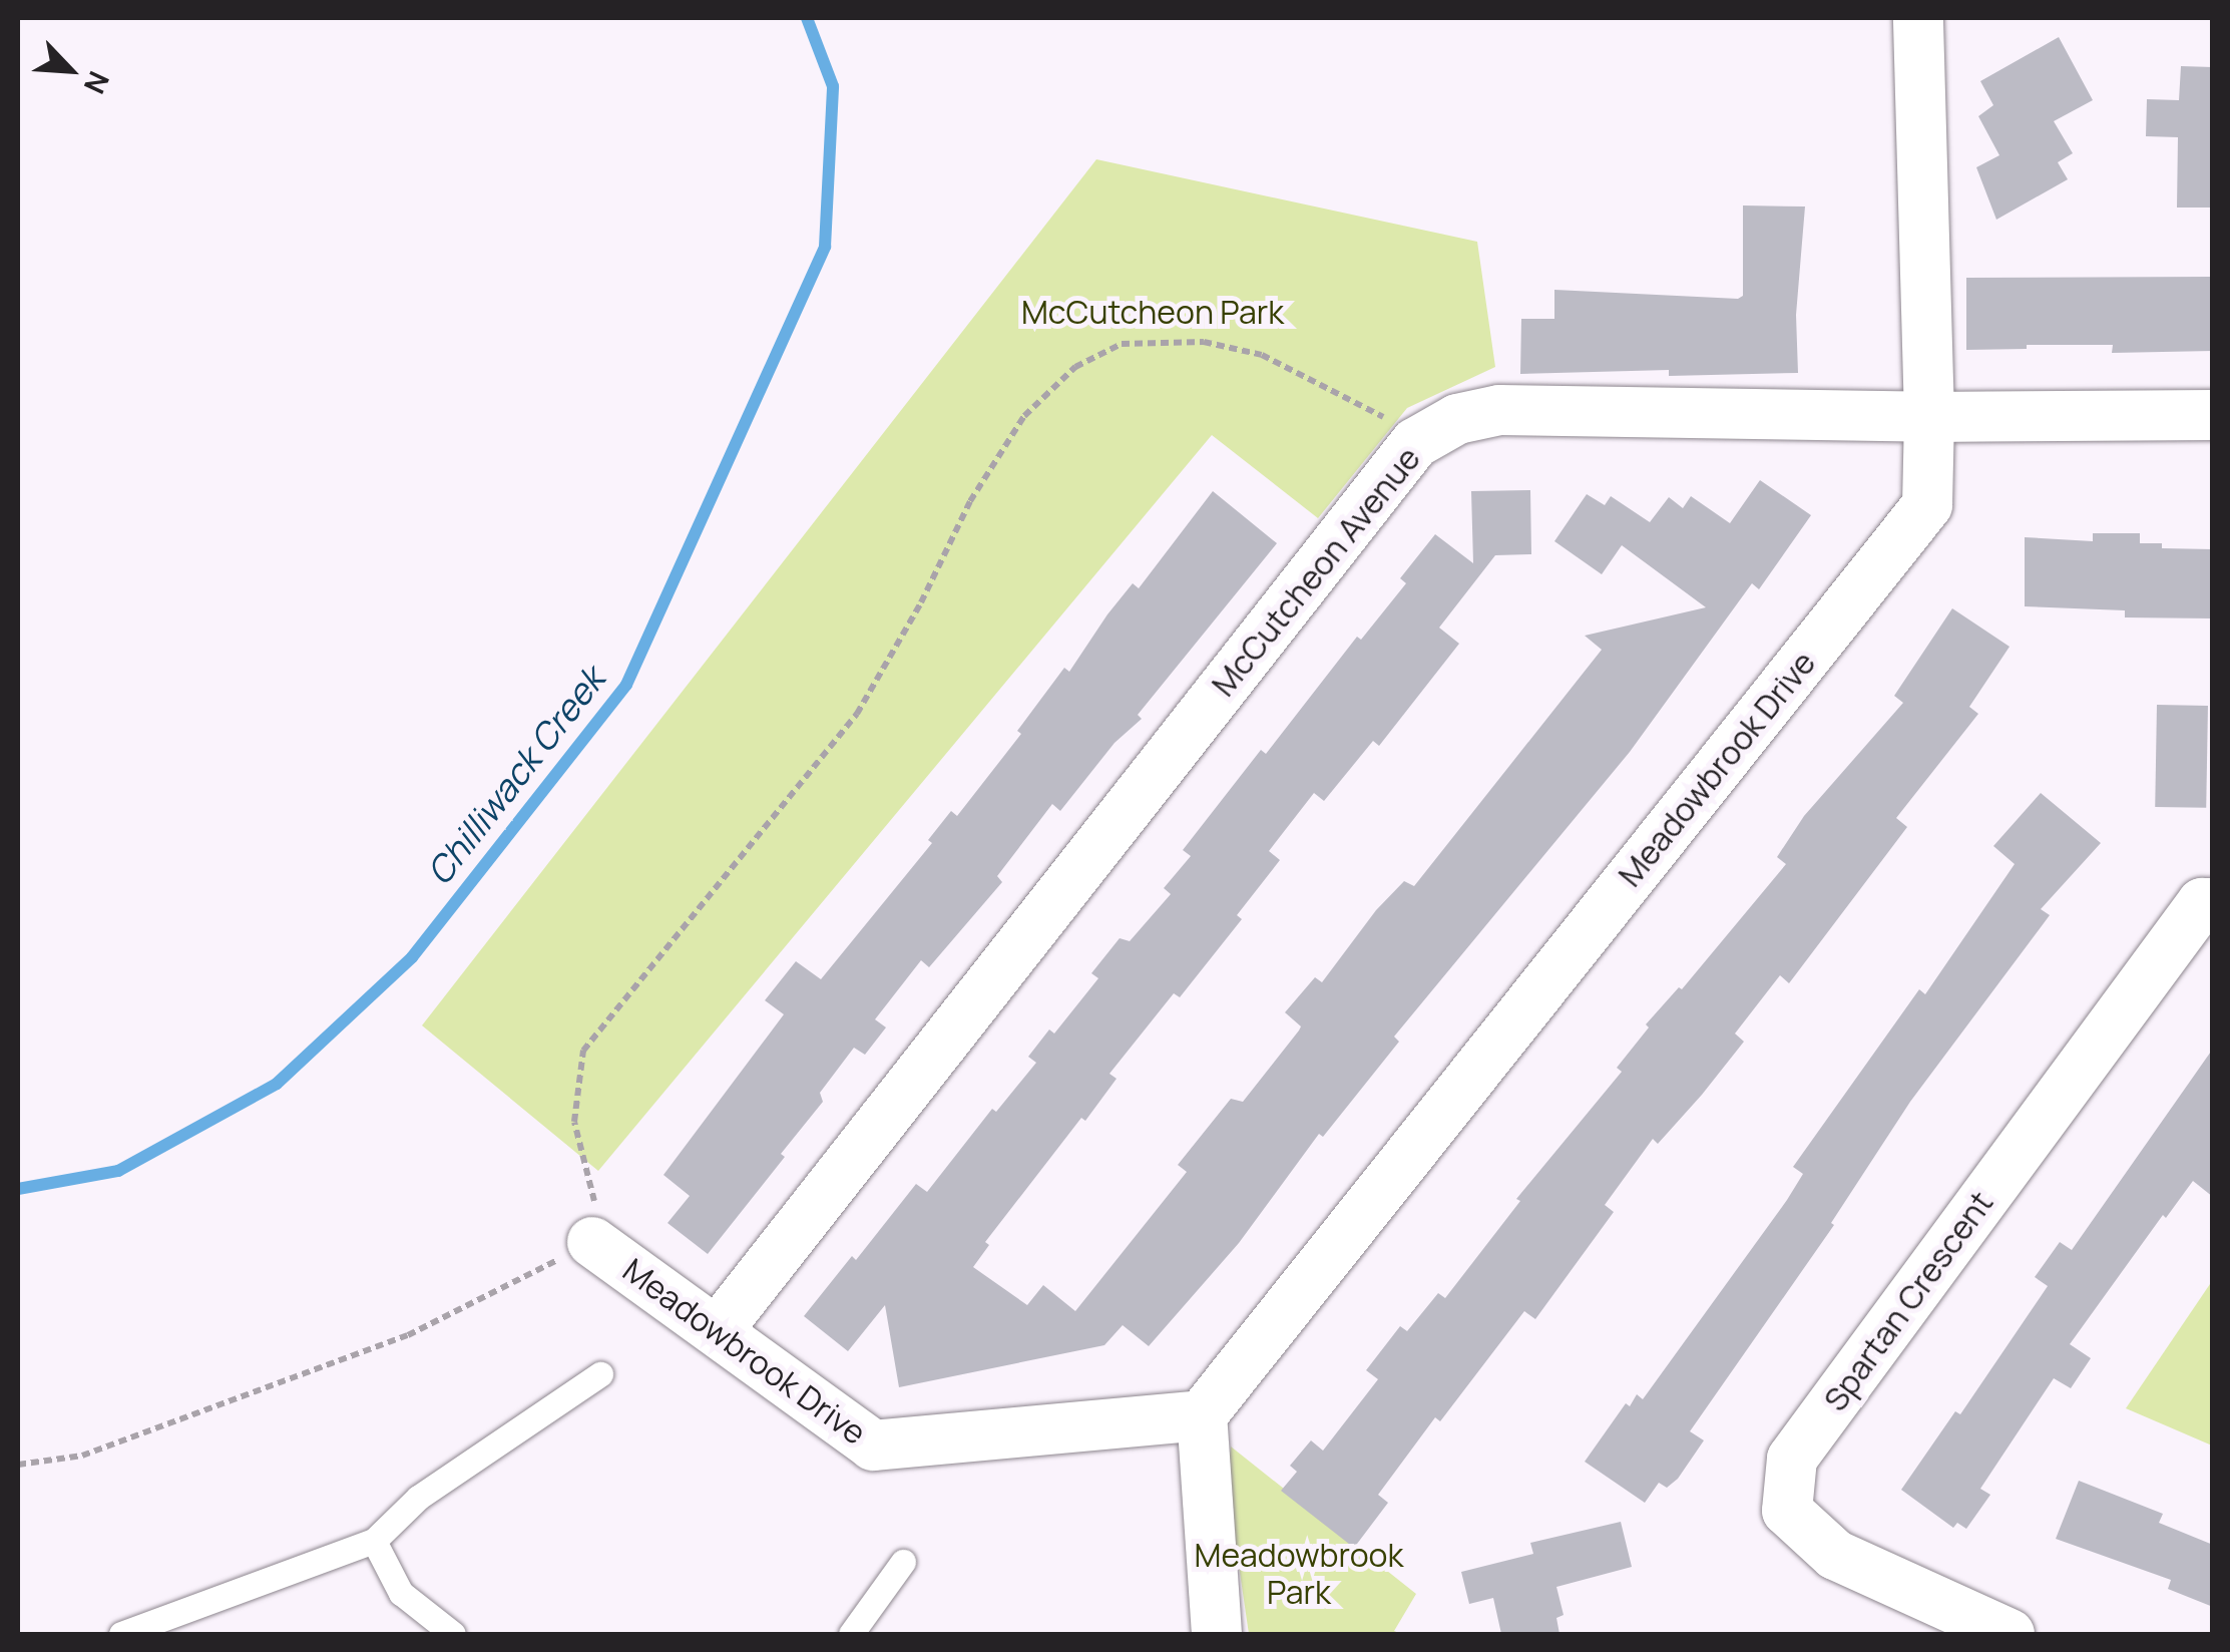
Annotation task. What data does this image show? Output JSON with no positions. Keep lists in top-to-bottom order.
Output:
{
  "streets": {
    "street": ["McCutcheon Avenue", "Meadowbrook Drive", "Spartan Crescent"]
  },
  "crossings": [
    ["McCutcheon Avenue", "Meadowbrook Drive"]
  ],
  "water": ["Chilliwack Creek"],
  "parks": ["McCutcheon Park", "Meadowbrook Park"],
  "north": "bottom right"
}
